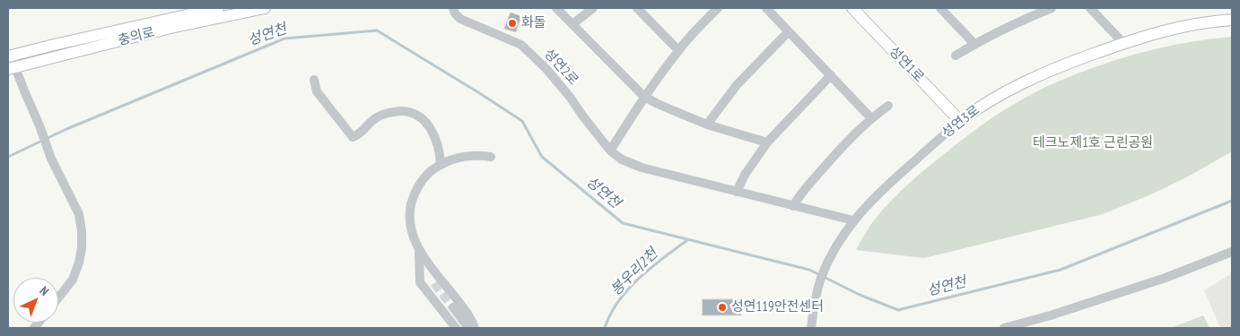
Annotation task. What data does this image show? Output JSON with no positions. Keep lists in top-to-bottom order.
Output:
{
  "streets": {
    "main road": ["충의로", "성연1로", "성연3로"],
    "street": ["성연2로"]
  },
  "crossings": [
    ["성연1로", "성연3로"],
    ["성연2로", "성연3로"]
  ],
  "water": ["성연천", "봉우리2천"],
  "parks": ["테크노제1호 근린공원"],
  "places": ["화돌", "성연119안전센터"],
  "north": "top right"
}
